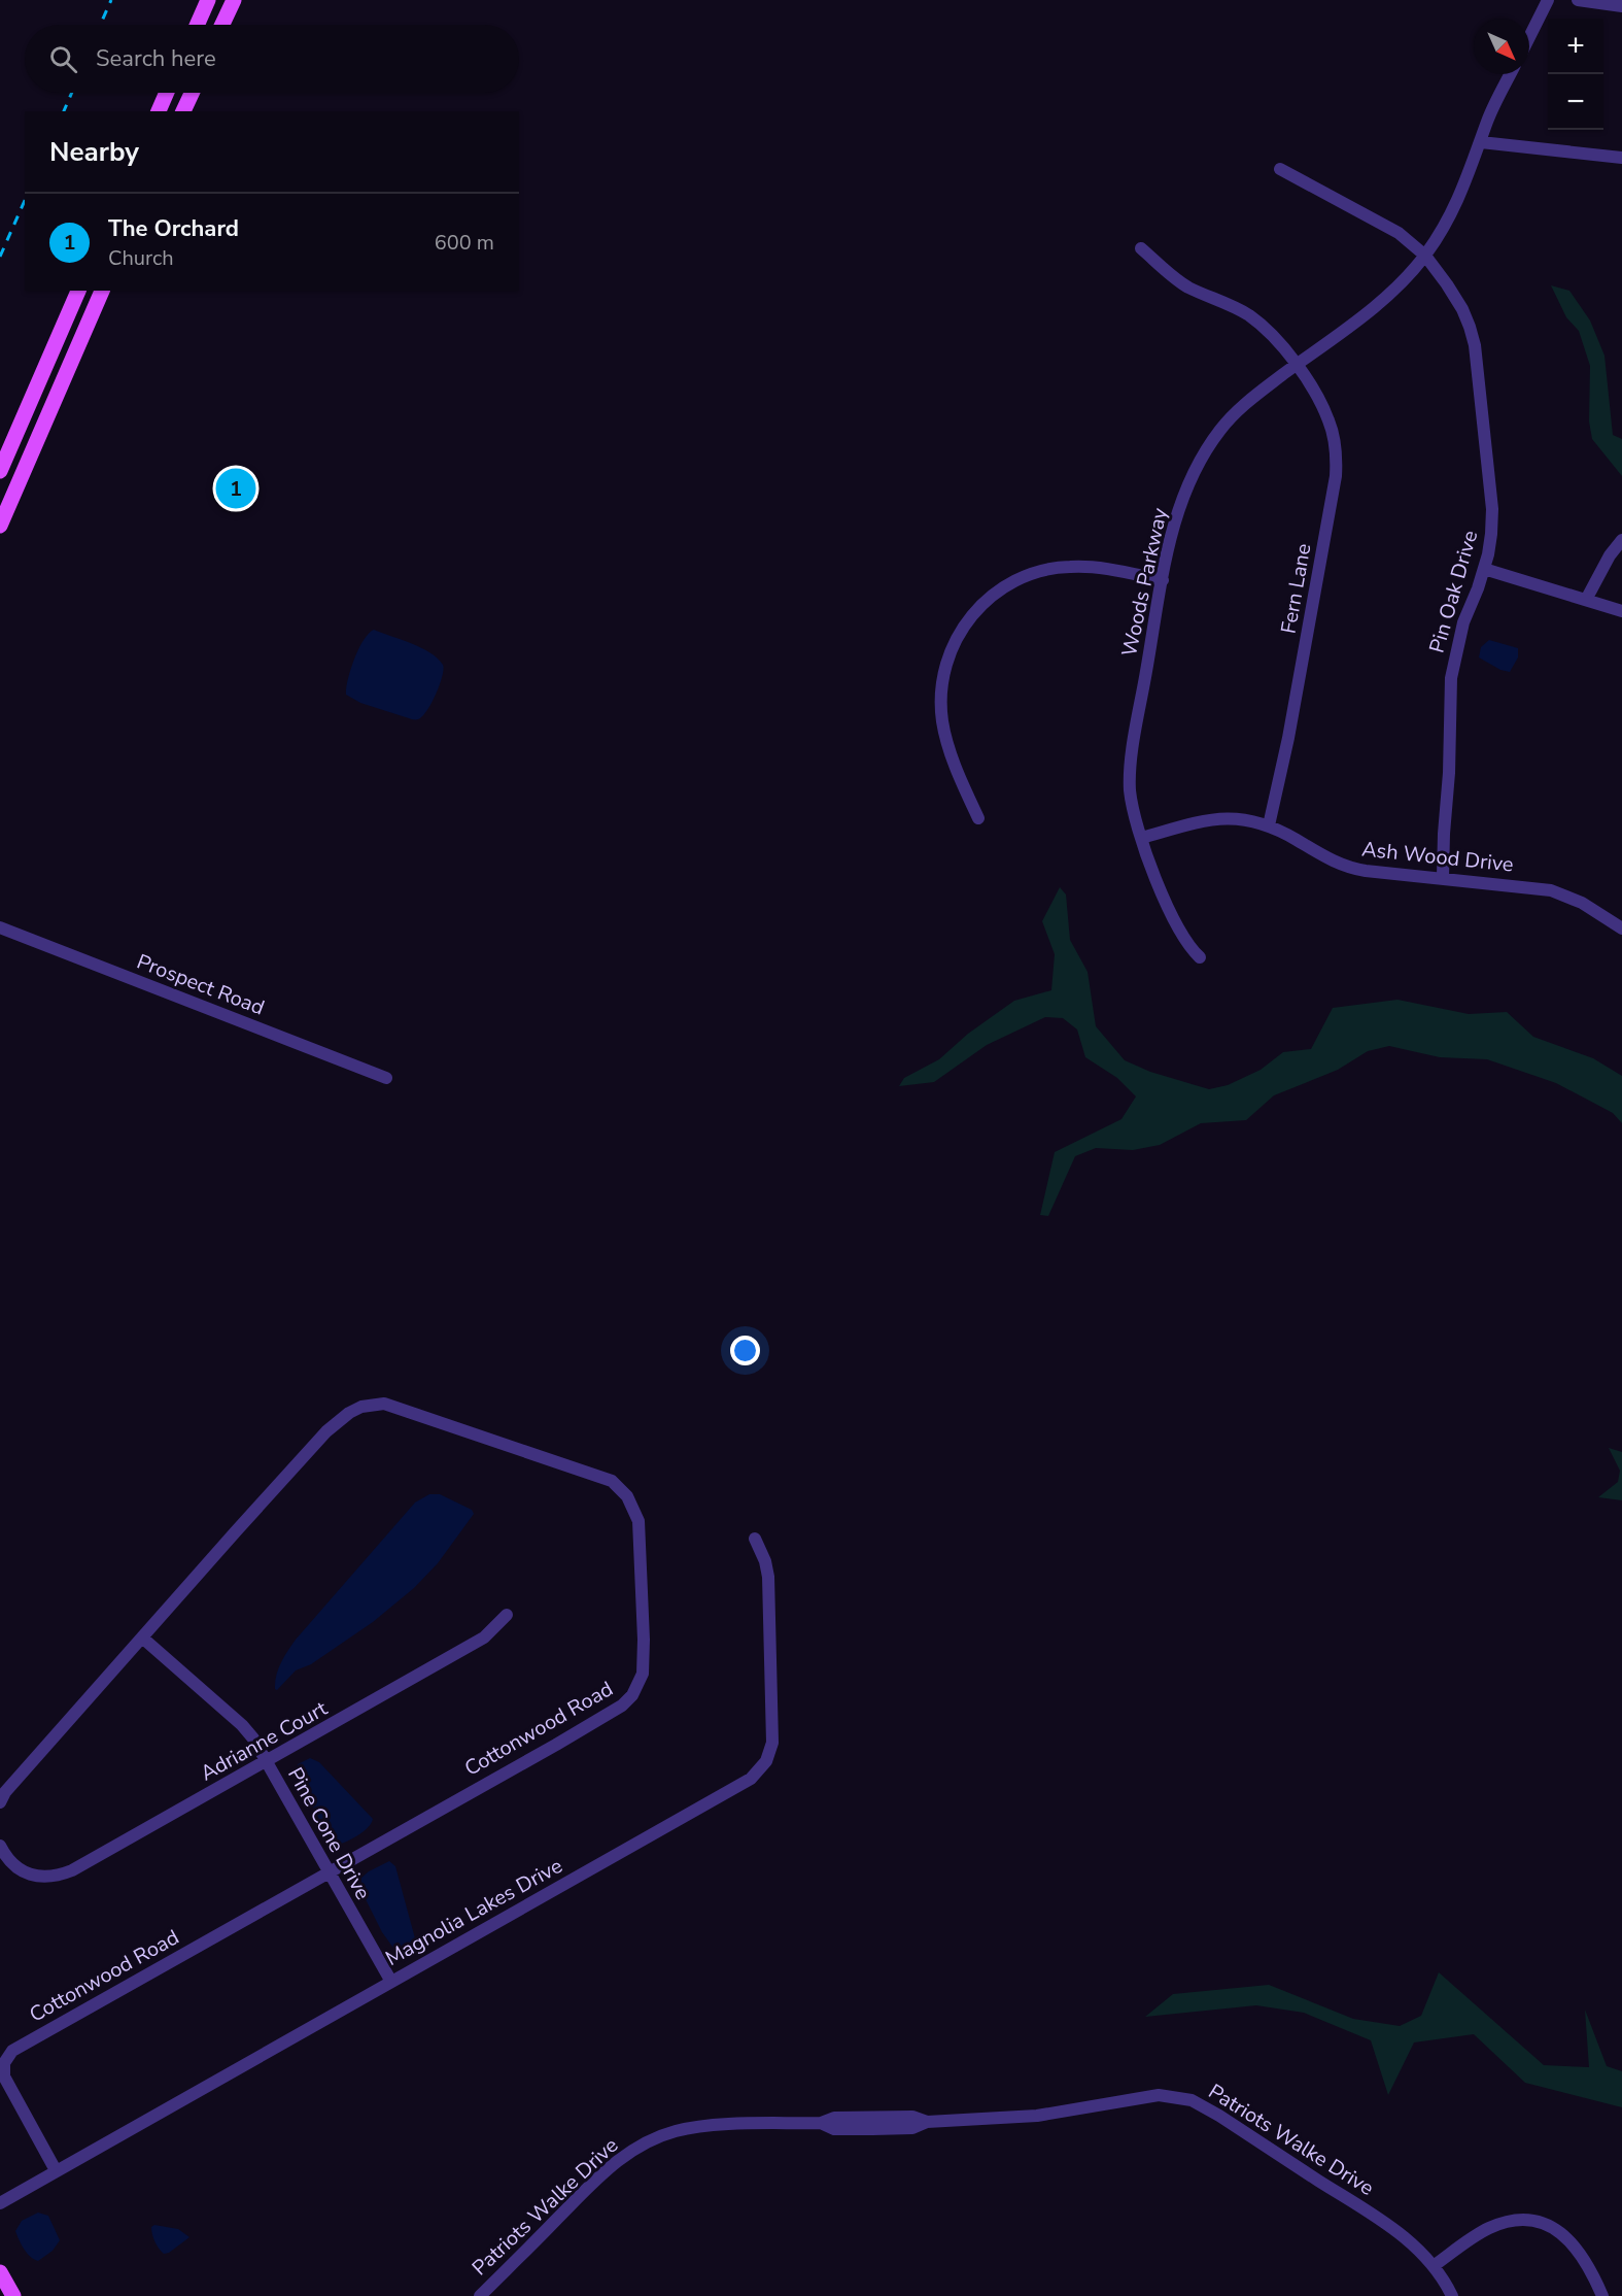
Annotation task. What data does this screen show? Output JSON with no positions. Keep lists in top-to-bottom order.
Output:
{
  "streets": {
    "street": [
      "Woods Parkway",
      "Fern Lane",
      "Pin Oak Drive",
      "Ash Wood Drive",
      "Prospect Road",
      "Cottonwood Road",
      "Adrianne Court",
      "Pine Cone Drive",
      "Magnolia Lakes Drive",
      "Patriots Walke Drive"
    ]
  },
  "crossings": [
    ["Woods Parkway", "Fern Lane"],
    ["Woods Parkway", "Pin Oak Drive"],
    ["Woods Parkway", "Ash Wood Drive"],
    ["Fern Lane", "Ash Wood Drive"],
    ["Pin Oak Drive", "Ash Wood Drive"],
    ["Cottonwood Road", "Pine Cone Drive"],
    ["Cottonwood Road", "Magnolia Lakes Drive"],
    ["Adrianne Court", "Pine Cone Drive"],
    ["Pine Cone Drive", "Magnolia Lakes Drive"]
  ],
  "north": "bottom right",
  "page": {
    "map_buttons": ["+", "−"],
    "search": "Search here",
    "heading": "Nearby",
    "list": [
      {
        "mark": "1",
        "name": "The Orchard",
        "note": "Church",
        "value": "600 m"
      }
    ],
    "pins": "1"
  }
}
